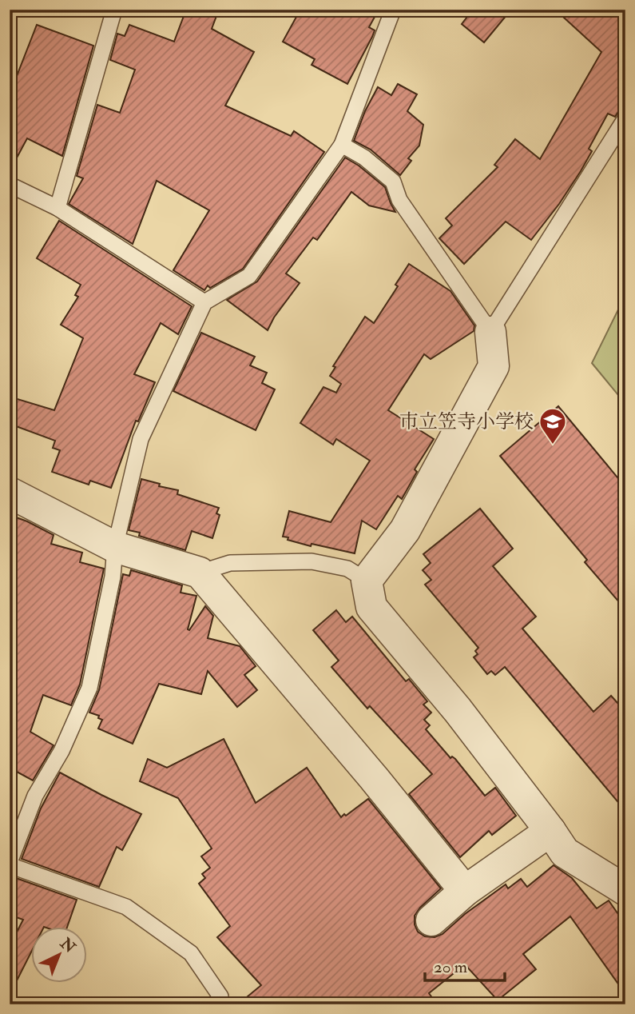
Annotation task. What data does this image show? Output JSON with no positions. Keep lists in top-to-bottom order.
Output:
{
  "places": {
    "school or university": ["市立笠寺小学校"]
  },
  "scale_bar": "20 m",
  "north": "top right"
}
